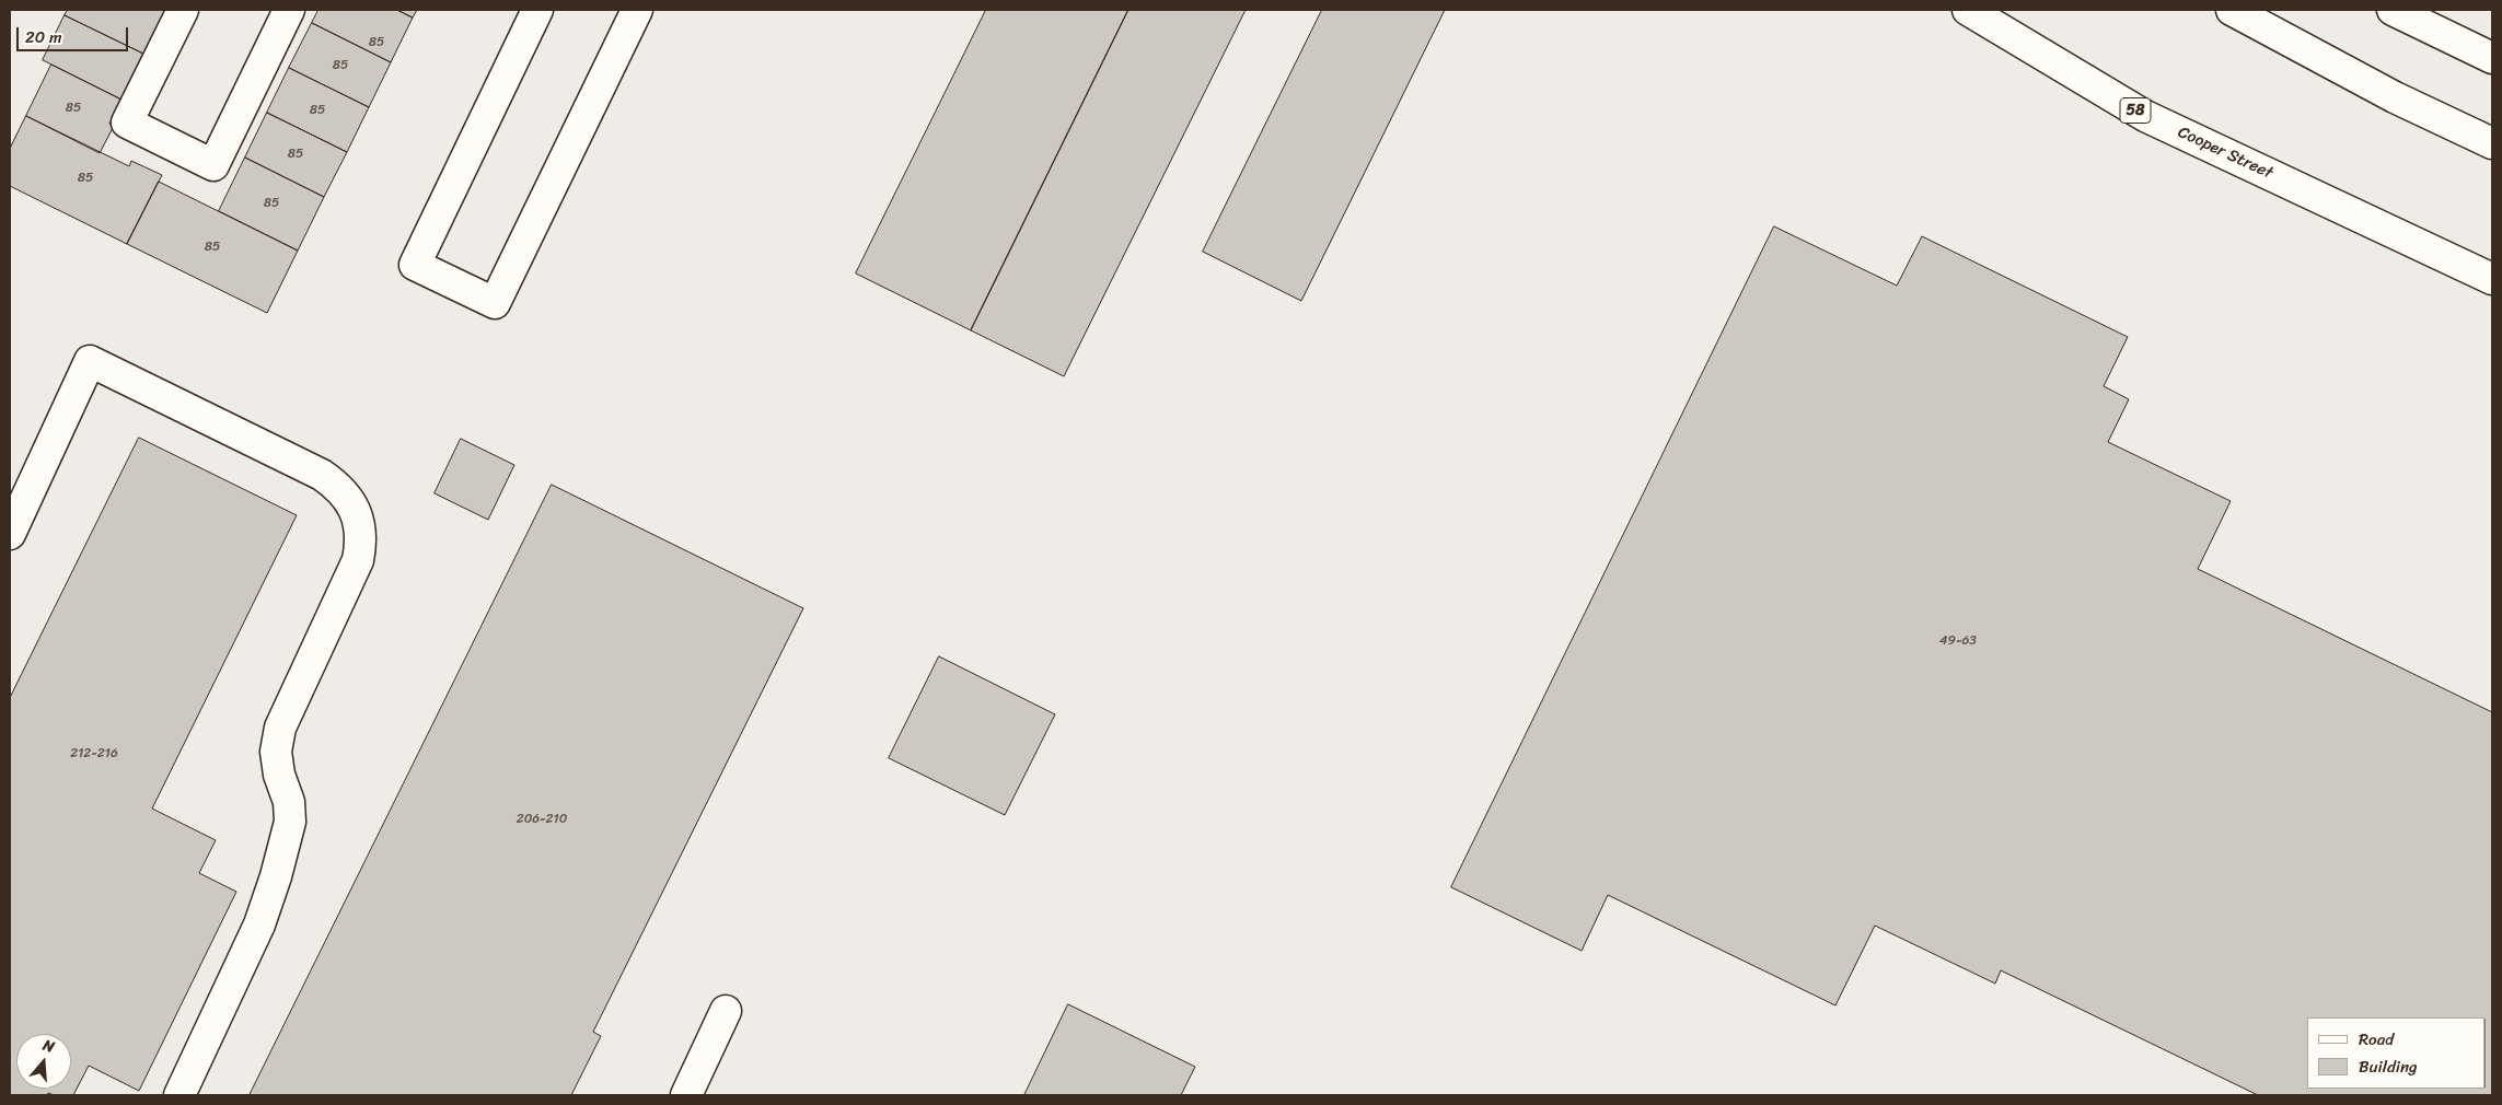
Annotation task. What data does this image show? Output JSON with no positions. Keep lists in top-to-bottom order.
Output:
{
  "streets": {
    "main road": ["58", "Cooper Street"]
  },
  "house_numbers": [
    "85",
    "85",
    "85",
    "85",
    "85",
    "85",
    "85",
    "85",
    "49-63",
    "212-216",
    "206-210"
  ],
  "legend": ["Road", "Building"],
  "scale_bar": "20 m",
  "north": "top"
}
